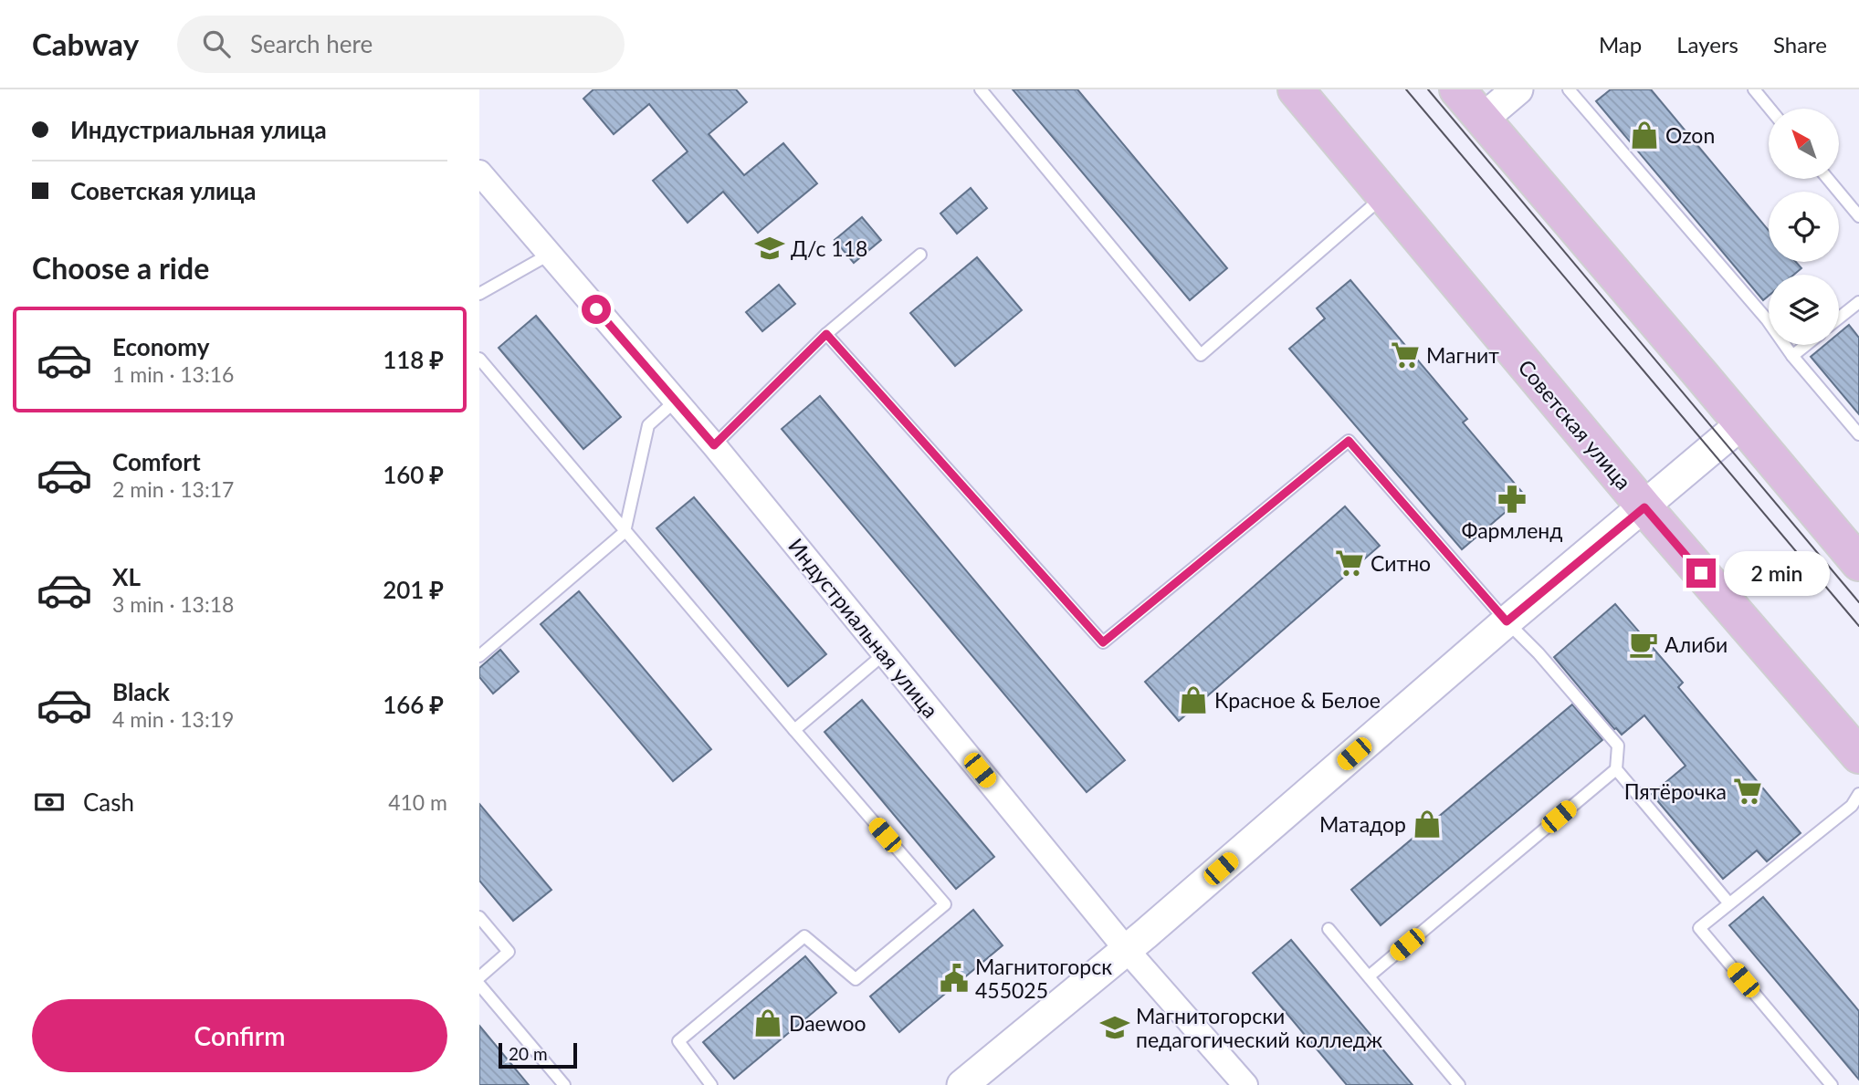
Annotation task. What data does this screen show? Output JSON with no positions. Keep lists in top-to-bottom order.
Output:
{
  "streets": {
    "main road": ["Советская улица"],
    "street": ["Индустриальная улица"]
  },
  "places": {
    "shop": [
      "Ozon",
      "Красное & Белое",
      "Матадор",
      "Daewoo"
    ],
    "school or university": ["Д/с 118", "Магнитогорски педагогический колледж"],
    "supermarket": ["Магнит", "Ситно", "Пятёрочка"],
    "pharmacy": ["Фармленд"],
    "cafe": ["Алиби"],
    "public building": ["Магнитогорск 455025"]
  },
  "scale_bar": "20 m",
  "north": "top left",
  "page": {
    "header": "Cabway",
    "search": "Search here",
    "nav": ["Map", "Layers", "Share"],
    "banner": ["Индустриальная улица", "Советская улица"],
    "heading": "Choose a ride",
    "list": [
      {
        "name": "Economy",
        "note": "1 min · 13:16",
        "value": "118 ₽"
      },
      {
        "name": "Comfort",
        "note": "2 min · 13:17",
        "value": "160 ₽"
      },
      {
        "name": "XL",
        "note": "3 min · 13:18",
        "value": "201 ₽"
      },
      {
        "name": "Black",
        "note": "4 min · 13:19",
        "value": "166 ₽"
      }
    ],
    "bubble": "2 min",
    "pay": ["Cash", "410 m"],
    "buttons": "Confirm",
    "scale": "20 m"
  }
}
